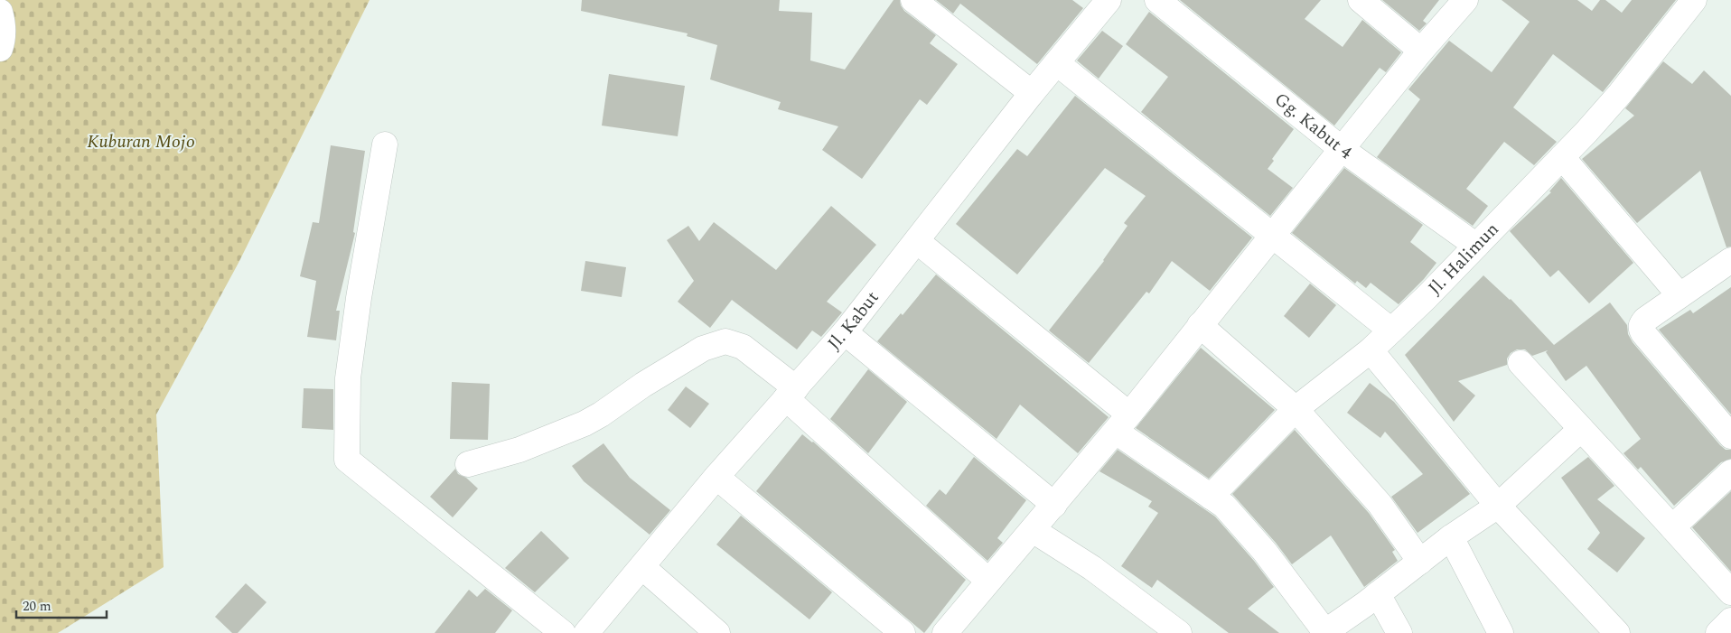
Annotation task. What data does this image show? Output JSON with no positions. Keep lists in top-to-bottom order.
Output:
{
  "streets": {
    "street": ["Gg. Kabut 4", "Jl. Halimun", "Jl. Kabut"]
  },
  "crossings": [
    ["Gg. Kabut 4", "Jl. Halimun"]
  ],
  "parks": ["Kuburan Mojo"],
  "scale_bar": "20 m"
}
